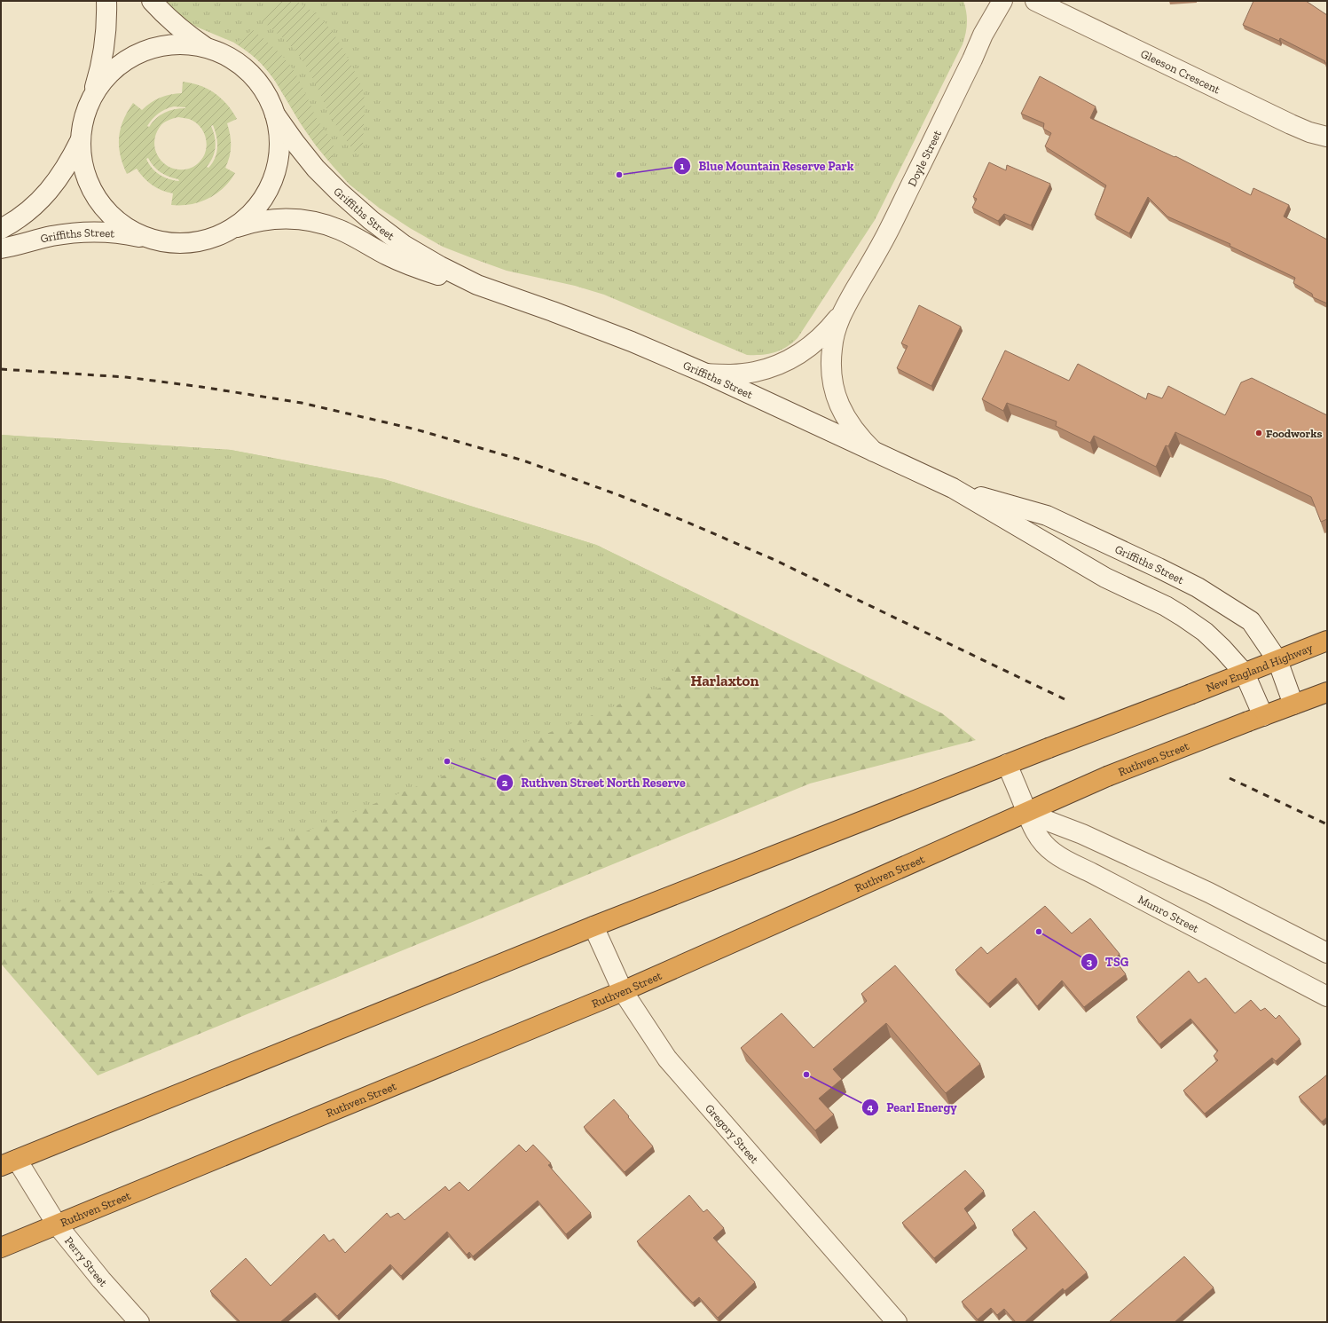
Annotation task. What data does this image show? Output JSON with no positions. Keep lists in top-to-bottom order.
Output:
{
  "streets": {
    "highway": ["New England Highway", "Ruthven Street"],
    "main road": [
      "Gleeson Crescent",
      "Doyle Street",
      "Griffiths Street",
      "Munro Street",
      "Gregory Street",
      "Perry Street"
    ]
  },
  "crossings": [
    ["Doyle Street", "Griffiths Street"],
    ["Griffiths Street", "New England Highway"],
    ["Griffiths Street", "Ruthven Street"],
    ["New England Highway", "Munro Street"],
    ["Ruthven Street", "Munro Street"],
    ["Ruthven Street", "Gregory Street"],
    ["Ruthven Street", "Perry Street"]
  ],
  "districts": ["Harlaxton"],
  "places": [
    "Blue Mountain Reserve Park",
    "Foodworks",
    "Ruthven Street North Reserve",
    "TSG",
    "Pearl Energy"
  ]
}
